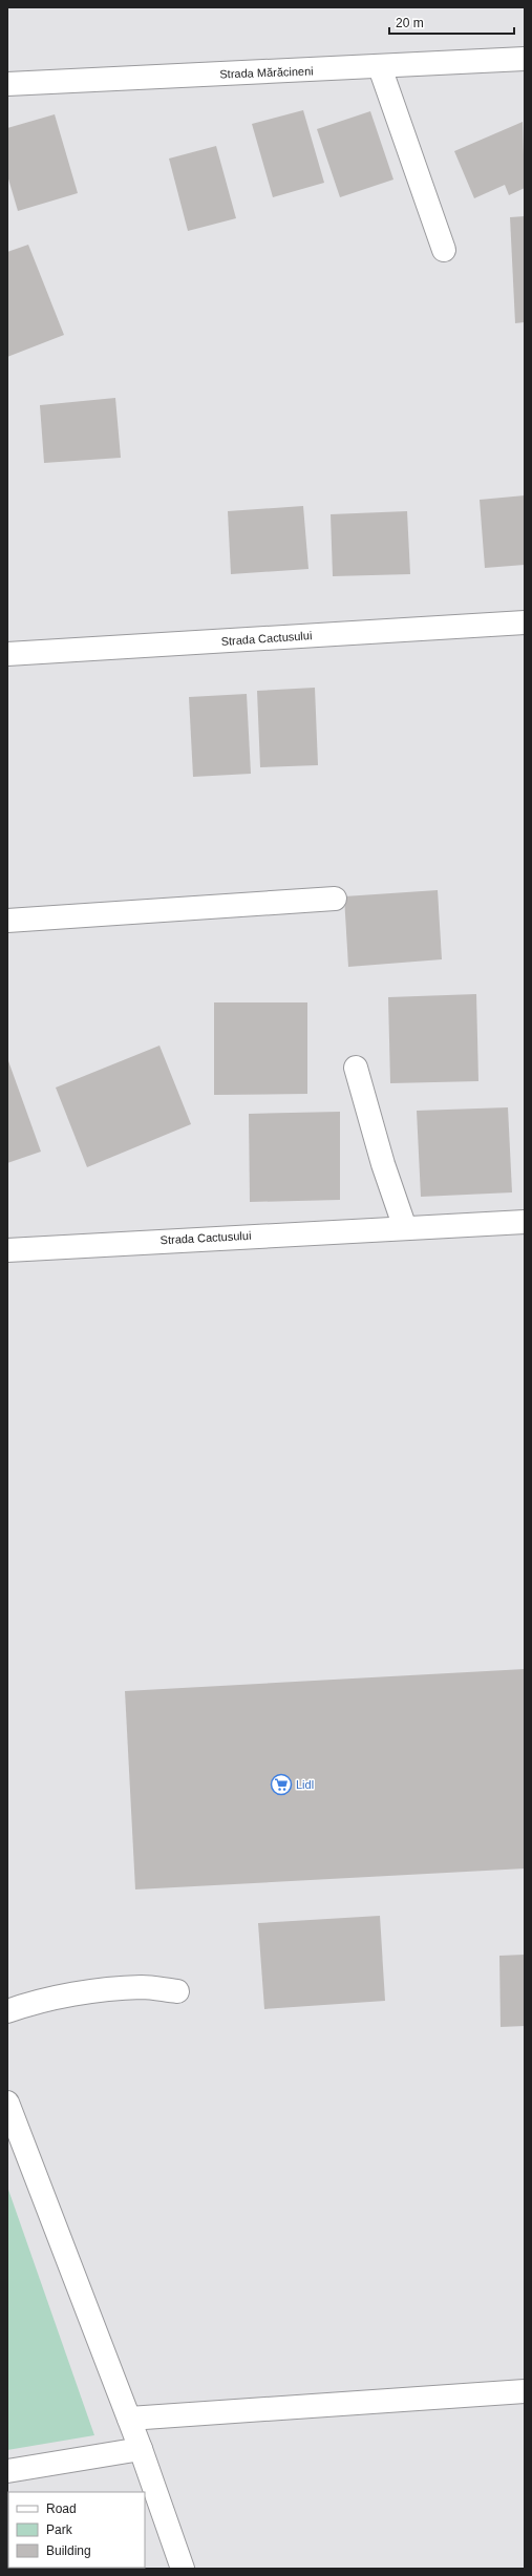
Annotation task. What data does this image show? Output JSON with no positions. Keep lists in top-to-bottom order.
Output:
{
  "streets": {
    "street": ["Strada Mărăcineni", "Strada Cactusului"]
  },
  "places": {
    "supermarket": ["Lidl"]
  },
  "legend": ["Road", "Park", "Building"],
  "scale_bar": "20 m"
}
